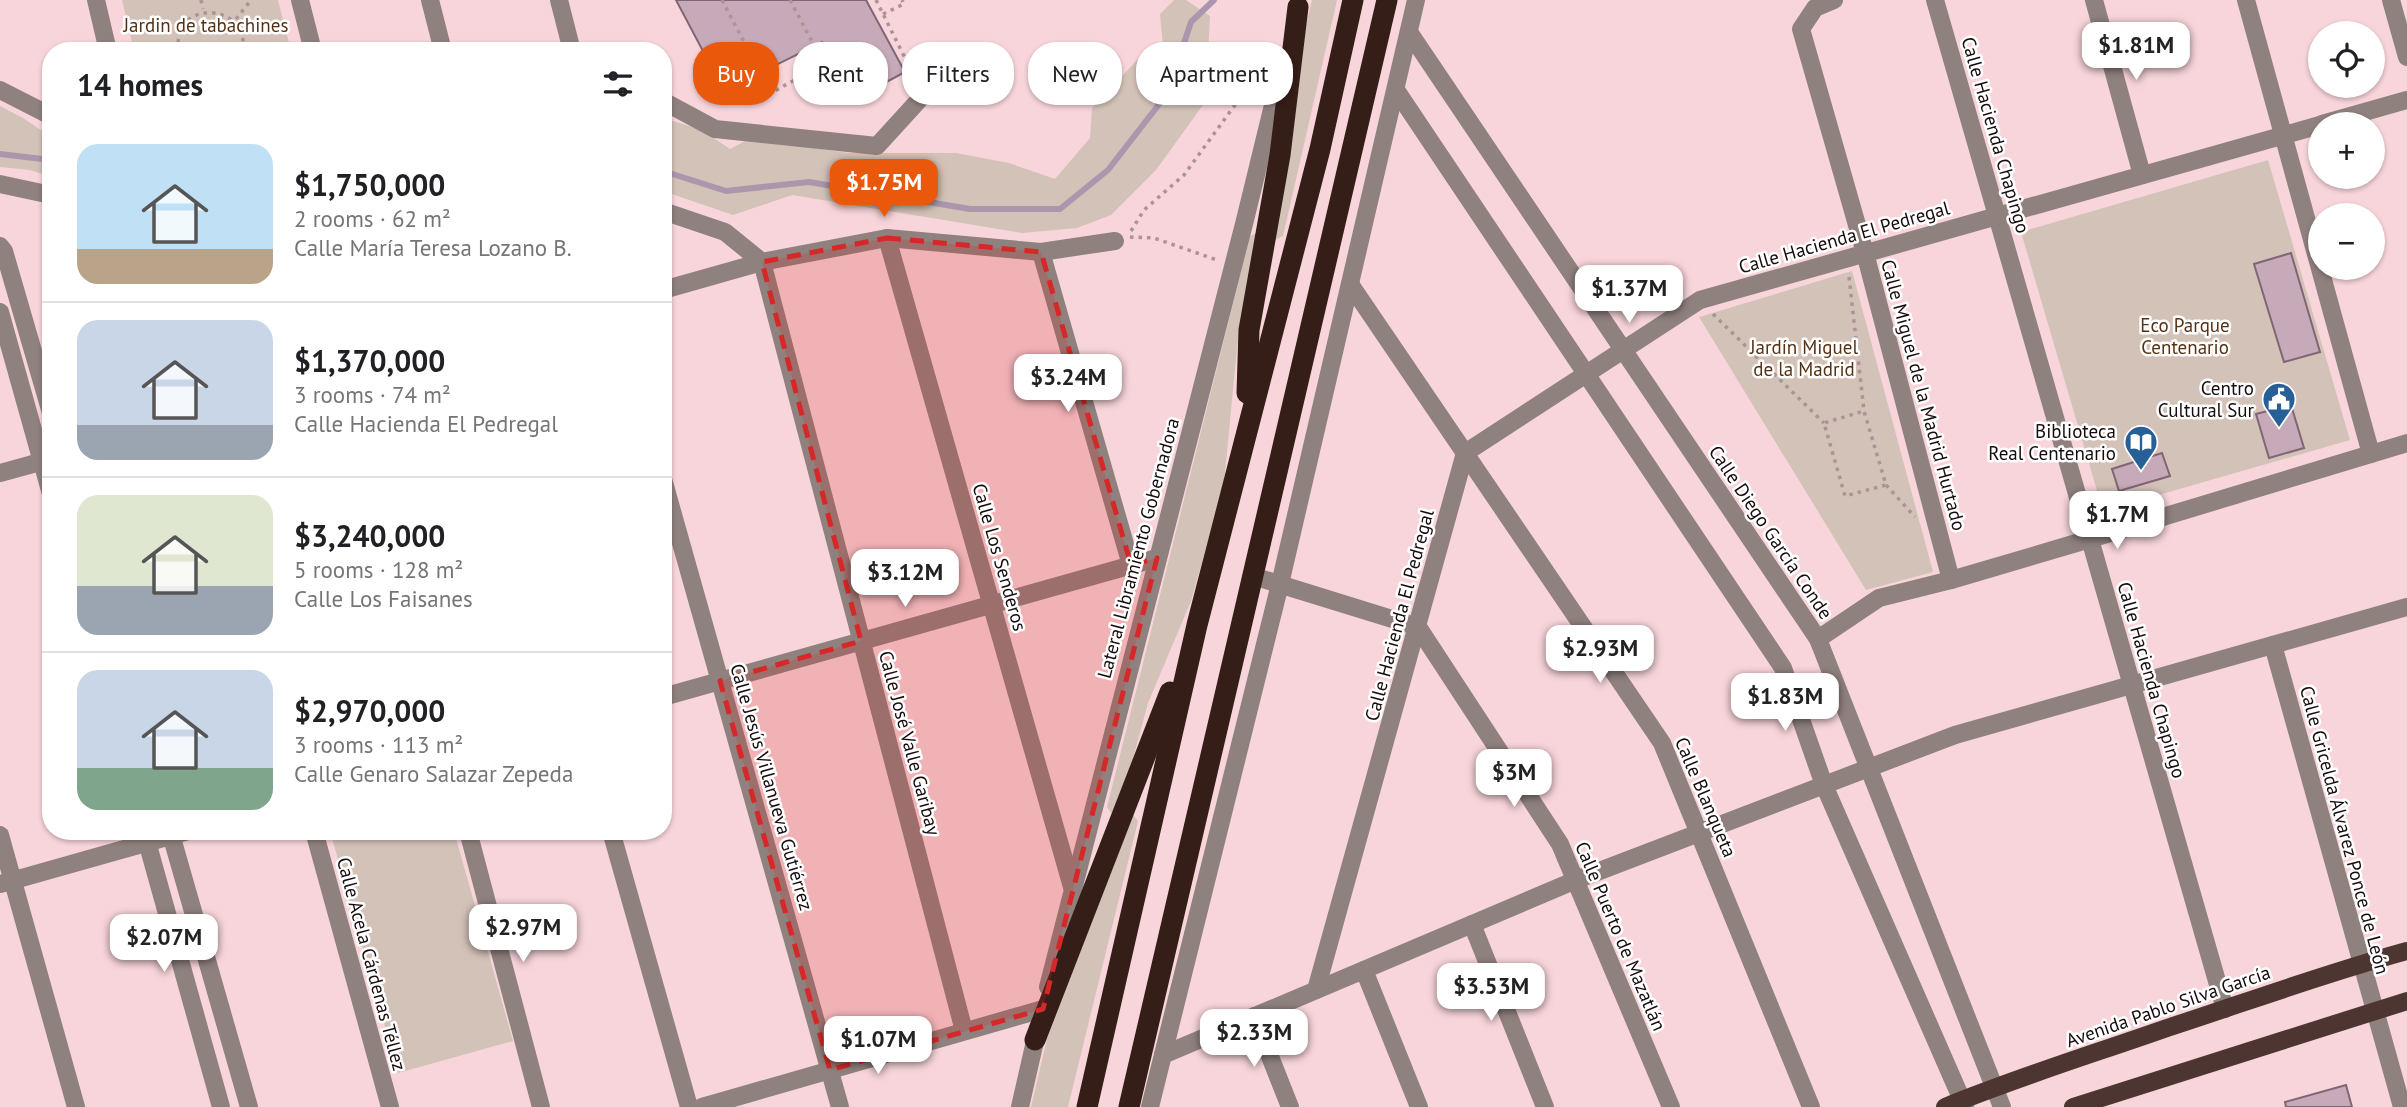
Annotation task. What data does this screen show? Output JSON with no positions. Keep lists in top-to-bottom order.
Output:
{
  "streets": {
    "main road": ["Avenida Pablo Silva García"],
    "street": [
      "Calle Hacienda Chapingo",
      "Calle Hacienda El Pedregal",
      "Calle Miguel de la Madrid Hurtado",
      "Calle Diego García Conde",
      "Lateral Libramiento Gobernadora",
      "Calle Los Senderos",
      "Calle José Valle Garibay",
      "Calle Jesús Villanueva Gutiérrez",
      "Calle Blanqueta",
      "Calle Gricelda Álvarez Ponce de León",
      "Calle Puerto de Mazatlán",
      "Calle Acela Cárdenas Téllez"
    ]
  },
  "crossings": [
    ["Calle Hacienda Chapingo", "Calle Hacienda El Pedregal"],
    ["Calle Hacienda Chapingo", "Avenida Pablo Silva García"],
    ["Calle Hacienda El Pedregal", "Calle Miguel de la Madrid Hurtado"],
    ["Calle Hacienda El Pedregal", "Calle Diego García Conde"],
    ["Calle Hacienda El Pedregal", "Calle Blanqueta"],
    ["Calle Hacienda El Pedregal", "Calle Puerto de Mazatlán"],
    ["Calle Diego García Conde", "Avenida Pablo Silva García"],
    ["Lateral Libramiento Gobernadora", "Calle Los Senderos"],
    ["Calle Gricelda Álvarez Ponce de León", "Avenida Pablo Silva García"]
  ],
  "parks": ["Jardin de tabachines", "Eco Parque Centenario", "Jardín Miguel de la Madrid"],
  "places": {
    "public building": ["Centro Cultural Sur"],
    "library": ["Biblioteca Real Centenario"]
  },
  "page": {
    "map_buttons": ["+", "−"],
    "price": [
      "$1.81M",
      "$1.75M",
      "$1.37M",
      "$3.24M",
      "$1.7M",
      "$3.12M",
      "$2.93M",
      "$1.83M",
      "$3M",
      "$2.97M",
      "$2.07M",
      "$3.53M",
      "$2.33M",
      "$1.07M"
    ],
    "chip": [
      "Buy",
      "Rent",
      "Filters",
      "New",
      "Apartment"
    ],
    "heading": "14 homes",
    "list": [
      {
        "name": "$1,750,000",
        "note": "2 rooms · 62 m² · Calle María Teresa Lozano B."
      },
      {
        "name": "$1,370,000",
        "note": "3 rooms · 74 m² · Calle Hacienda El Pedregal"
      },
      {
        "name": "$3,240,000",
        "note": "5 rooms · 128 m² · Calle Los Faisanes"
      },
      {
        "name": "$2,970,000",
        "note": "3 rooms · 113 m² · Calle Genaro Salazar Zepeda"
      }
    ]
  }
}
